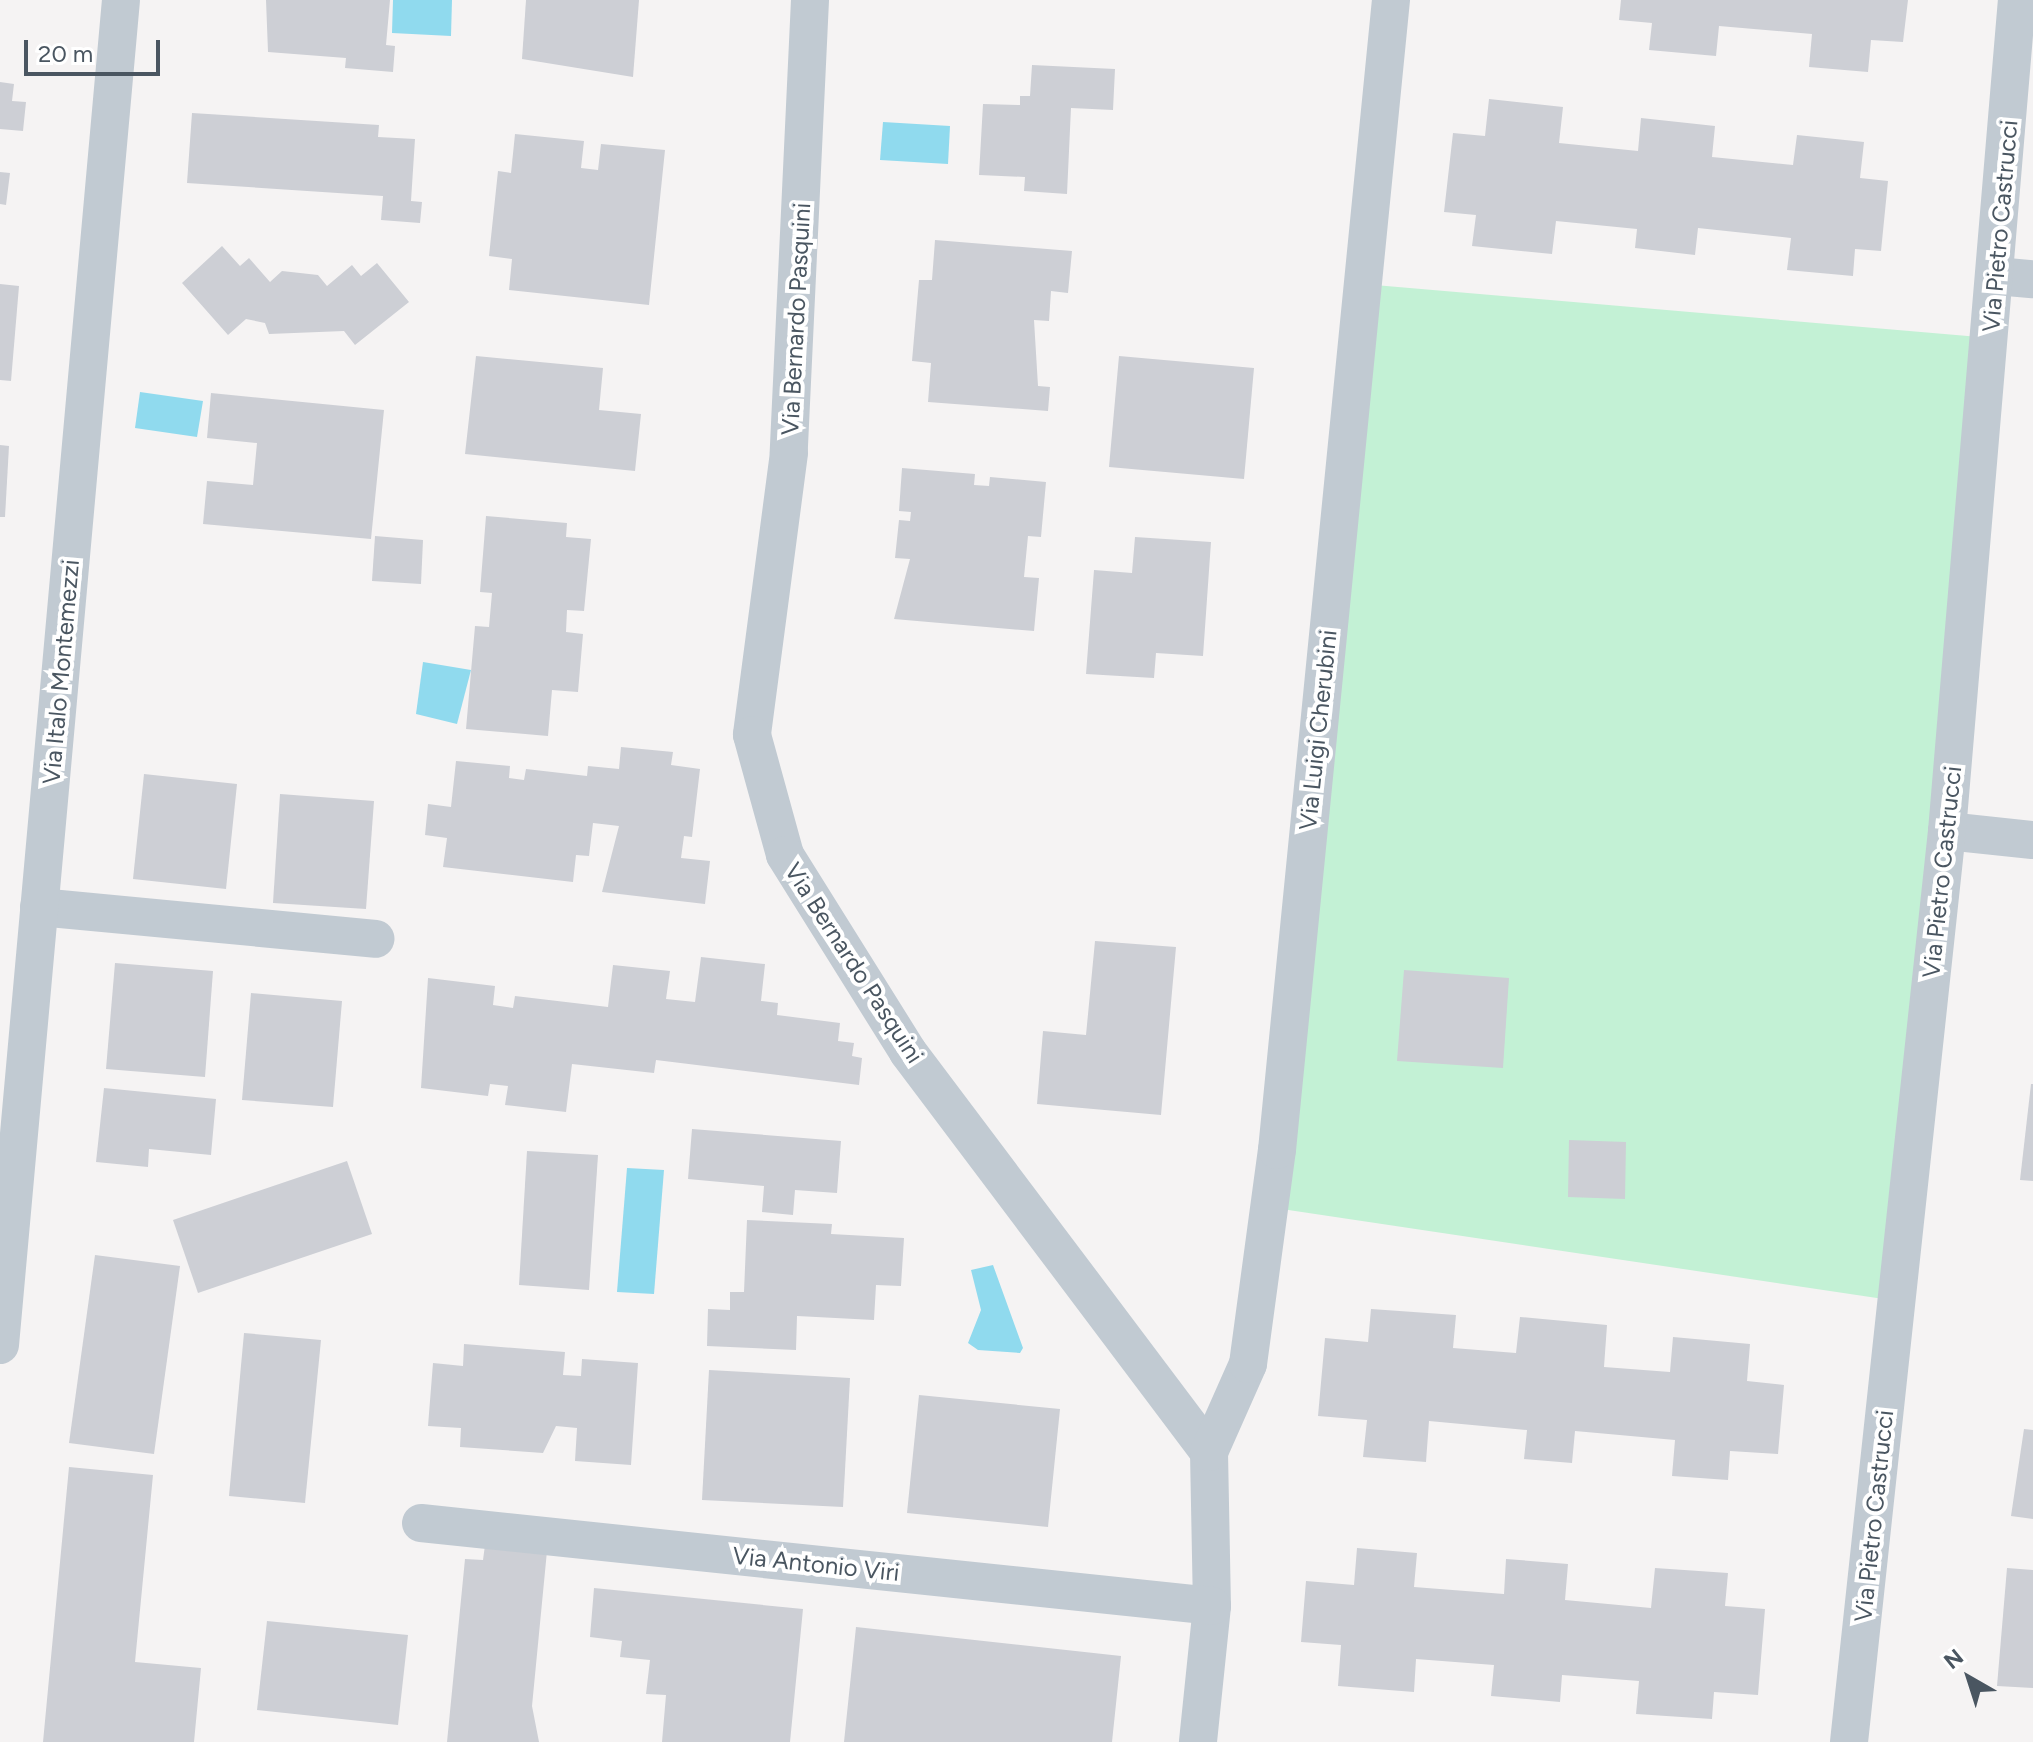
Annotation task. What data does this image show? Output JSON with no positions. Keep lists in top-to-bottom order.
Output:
{
  "streets": {
    "street": [
      "Via Pietro Castrucci",
      "Via Bernardo Pasquini",
      "Via Italo Montemezzi",
      "Via Luigi Cherubini",
      "Via Antonio Viri"
    ]
  },
  "crossings": [
    ["Via Bernardo Pasquini", "Via Luigi Cherubini"]
  ],
  "scale_bar": "20 m",
  "north": "top left"
}
